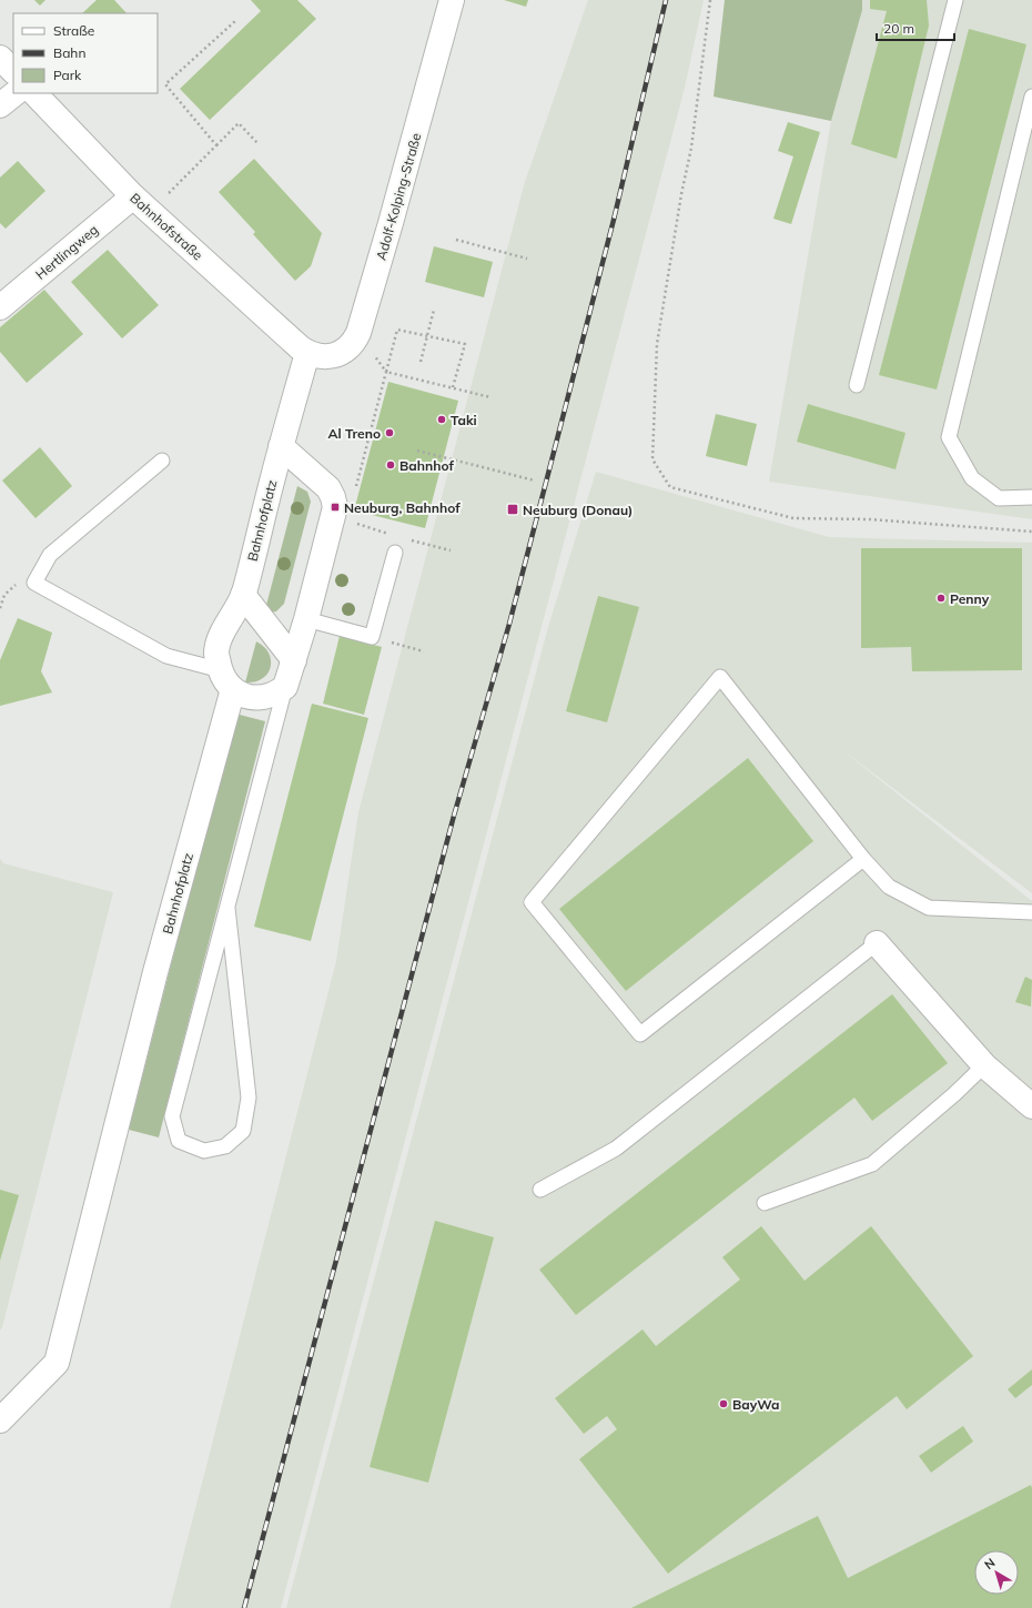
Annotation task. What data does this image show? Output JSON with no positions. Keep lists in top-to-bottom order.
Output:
{
  "streets": {
    "street": [
      "Adolf-Kolping-Straße",
      "Bahnhofstraße",
      "Hertlingweg",
      "Bahnhofplatz"
    ]
  },
  "crossings": [
    ["Adolf-Kolping-Straße", "Bahnhofstraße"],
    ["Adolf-Kolping-Straße", "Bahnhofplatz"],
    ["Bahnhofstraße", "Hertlingweg"],
    ["Bahnhofstraße", "Bahnhofplatz"]
  ],
  "places": {
    "other": [
      "Taki",
      "Al Treno",
      "Bahnhof",
      "Penny",
      "BayWa"
    ],
    "transit": ["Neuburg, Bahnhof", "Neuburg (Donau)"]
  },
  "legend": ["Straße", "Bahn", "Park"],
  "scale_bar": "20 m",
  "north": "top left"
}
